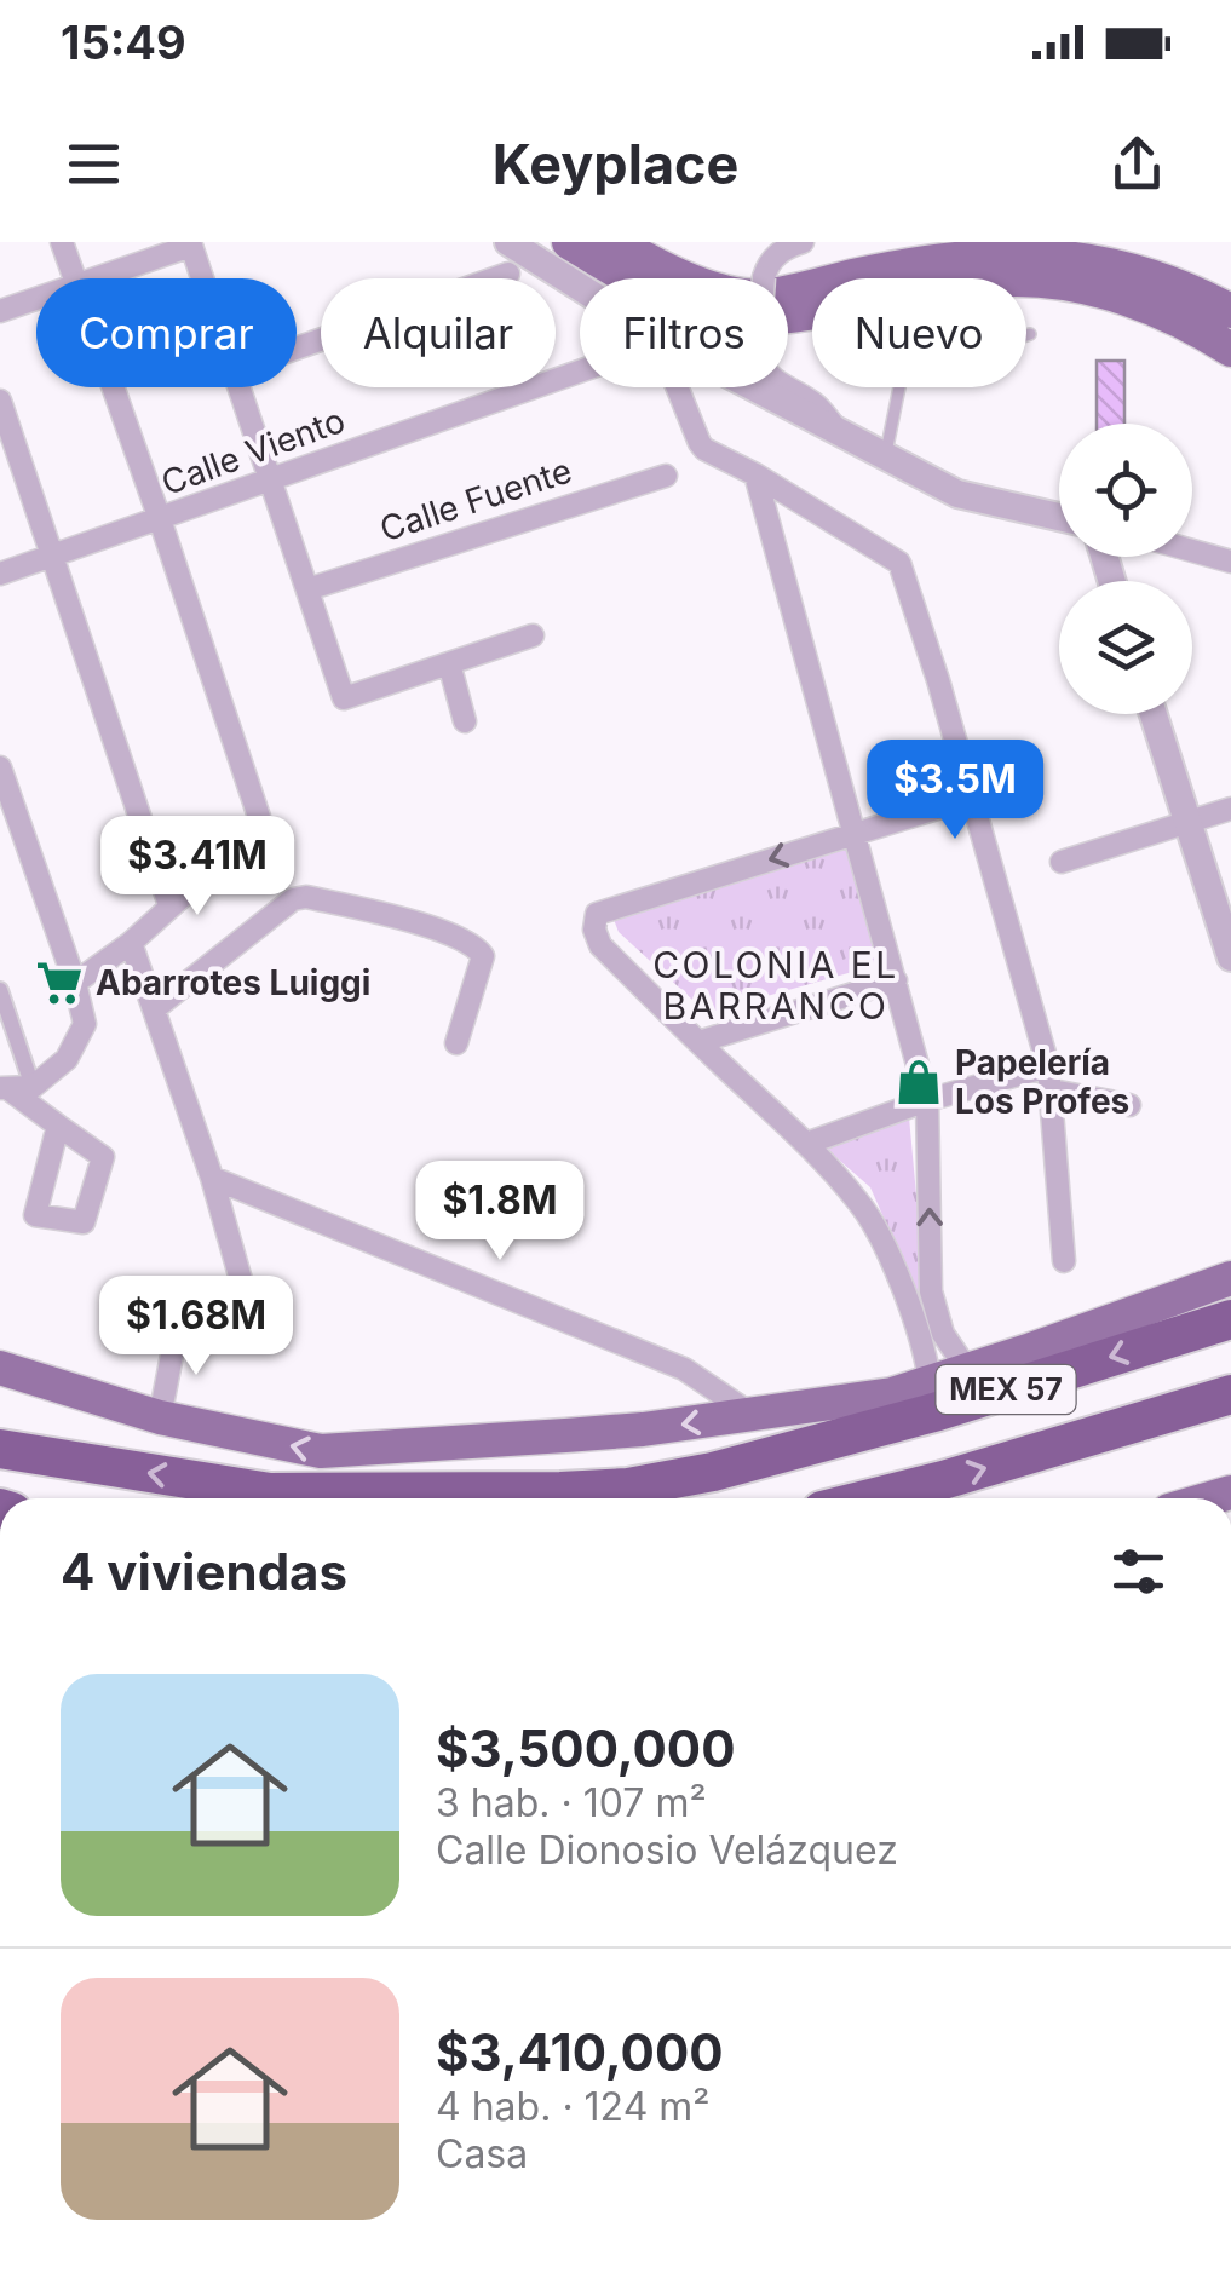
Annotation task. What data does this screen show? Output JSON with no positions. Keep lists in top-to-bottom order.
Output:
{
  "streets": {
    "highway": ["MEX 57"],
    "street": ["Calle Viento", "Calle Fuente"]
  },
  "districts": ["COLONIA EL BARRANCO"],
  "places": {
    "supermarket": ["Abarrotes Luiggi"],
    "shop": ["Papelería Los Profes"]
  },
  "page": {
    "status": "15:49",
    "header": "Keyplace",
    "chip": [
      "Comprar",
      "Alquilar",
      "Filtros",
      "Nuevo"
    ],
    "price": [
      "$3.5M",
      "$3.41M",
      "$1.8M",
      "$1.68M"
    ],
    "heading": "4 viviendas",
    "list": [
      {
        "name": "$3,500,000",
        "note": "3 hab. · 107 m² · Calle Dionosio Velázquez"
      },
      {
        "name": "$3,410,000",
        "note": "4 hab. · 124 m² · Casa"
      }
    ]
  }
}
